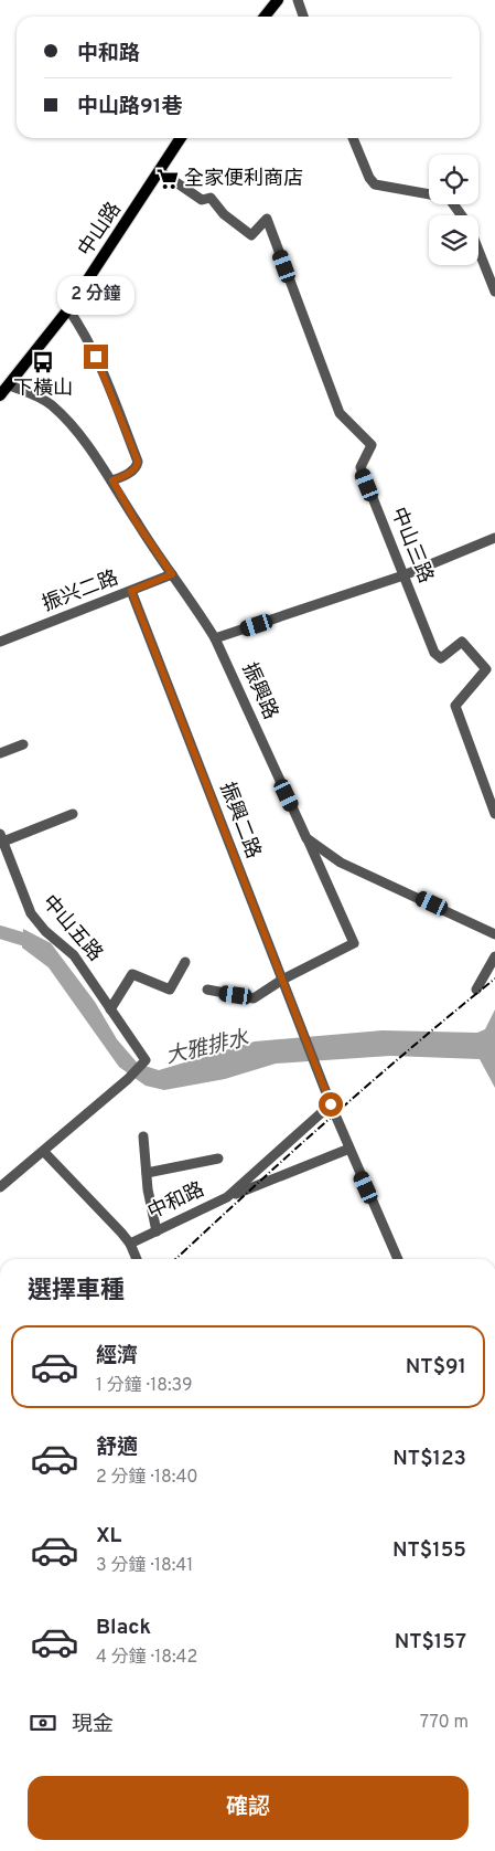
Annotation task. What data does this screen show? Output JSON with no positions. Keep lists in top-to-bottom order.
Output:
{
  "streets": {
    "main road": ["中山路"],
    "street": [
      "中山三路",
      "振兴二路",
      "振興路",
      "振興二路",
      "中山五路",
      "中和路"
    ]
  },
  "crossings": [
    ["中山路", "中山三路"],
    ["中山路", "振興路"],
    ["振兴二路", "振興路"],
    ["振兴二路", "振興二路"],
    ["振興路", "振興二路"],
    ["振興二路", "中和路"]
  ],
  "water": ["大雅排水"],
  "places": {
    "supermarket": ["全家便利商店"],
    "bus stop": ["下橫山"]
  },
  "page": {
    "banner": ["中和路", "中山路91巷"],
    "bubble": "2 分鐘",
    "heading": "選擇車種",
    "list": [
      {
        "name": "經濟",
        "note": "1 分鐘 · 18:39",
        "value": "NT$91"
      },
      {
        "name": "舒適",
        "note": "2 分鐘 · 18:40",
        "value": "NT$123"
      },
      {
        "name": "XL",
        "note": "3 分鐘 · 18:41",
        "value": "NT$155"
      },
      {
        "name": "Black",
        "note": "4 分鐘 · 18:42",
        "value": "NT$157"
      }
    ],
    "pay": ["現金", "770 m"],
    "buttons": "確認"
  }
}
